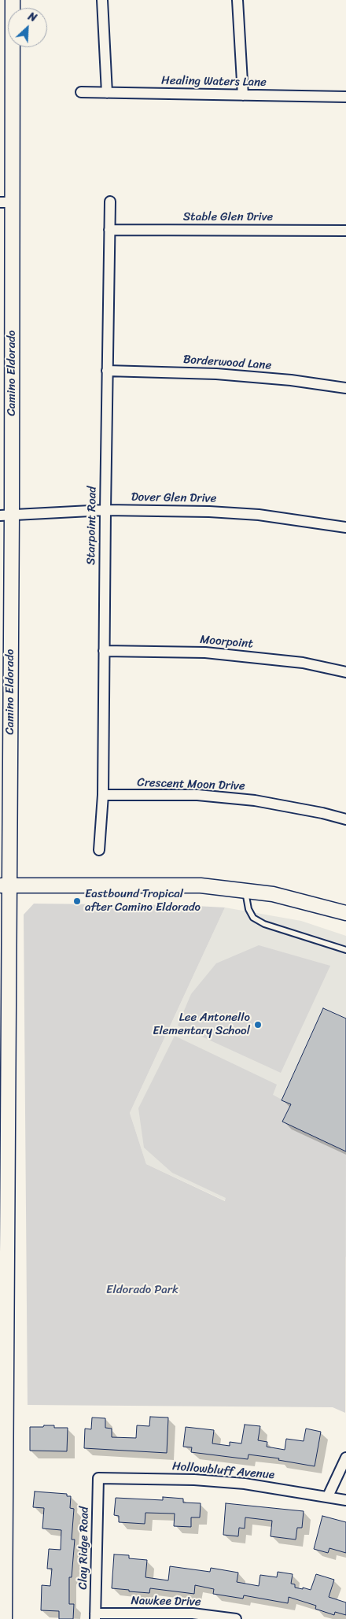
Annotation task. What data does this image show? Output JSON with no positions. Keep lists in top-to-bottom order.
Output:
{
  "streets": {
    "main road": ["Camino Eldorado"],
    "street": [
      "Healing Waters Lane",
      "Stable Glen Drive",
      "Borderwood Lane",
      "Dover Glen Drive",
      "Starpoint Road",
      "Moorpoint",
      "Crescent Moon Drive",
      "Hollowbluff Avenue",
      "Clay Ridge Road",
      "Nawkee Drive"
    ]
  },
  "crossings": [
    ["Stable Glen Drive", "Starpoint Road"],
    ["Borderwood Lane", "Starpoint Road"],
    ["Camino Eldorado", "Dover Glen Drive"],
    ["Dover Glen Drive", "Starpoint Road"],
    ["Starpoint Road", "Moorpoint"],
    ["Starpoint Road", "Crescent Moon Drive"],
    ["Hollowbluff Avenue", "Clay Ridge Road"],
    ["Clay Ridge Road", "Nawkee Drive"]
  ],
  "parks": ["Eldorado Park"],
  "places": ["Eastbound Tropical after Camino Eldorado", "Lee Antonello Elementary School"],
  "north": "top right"
}
